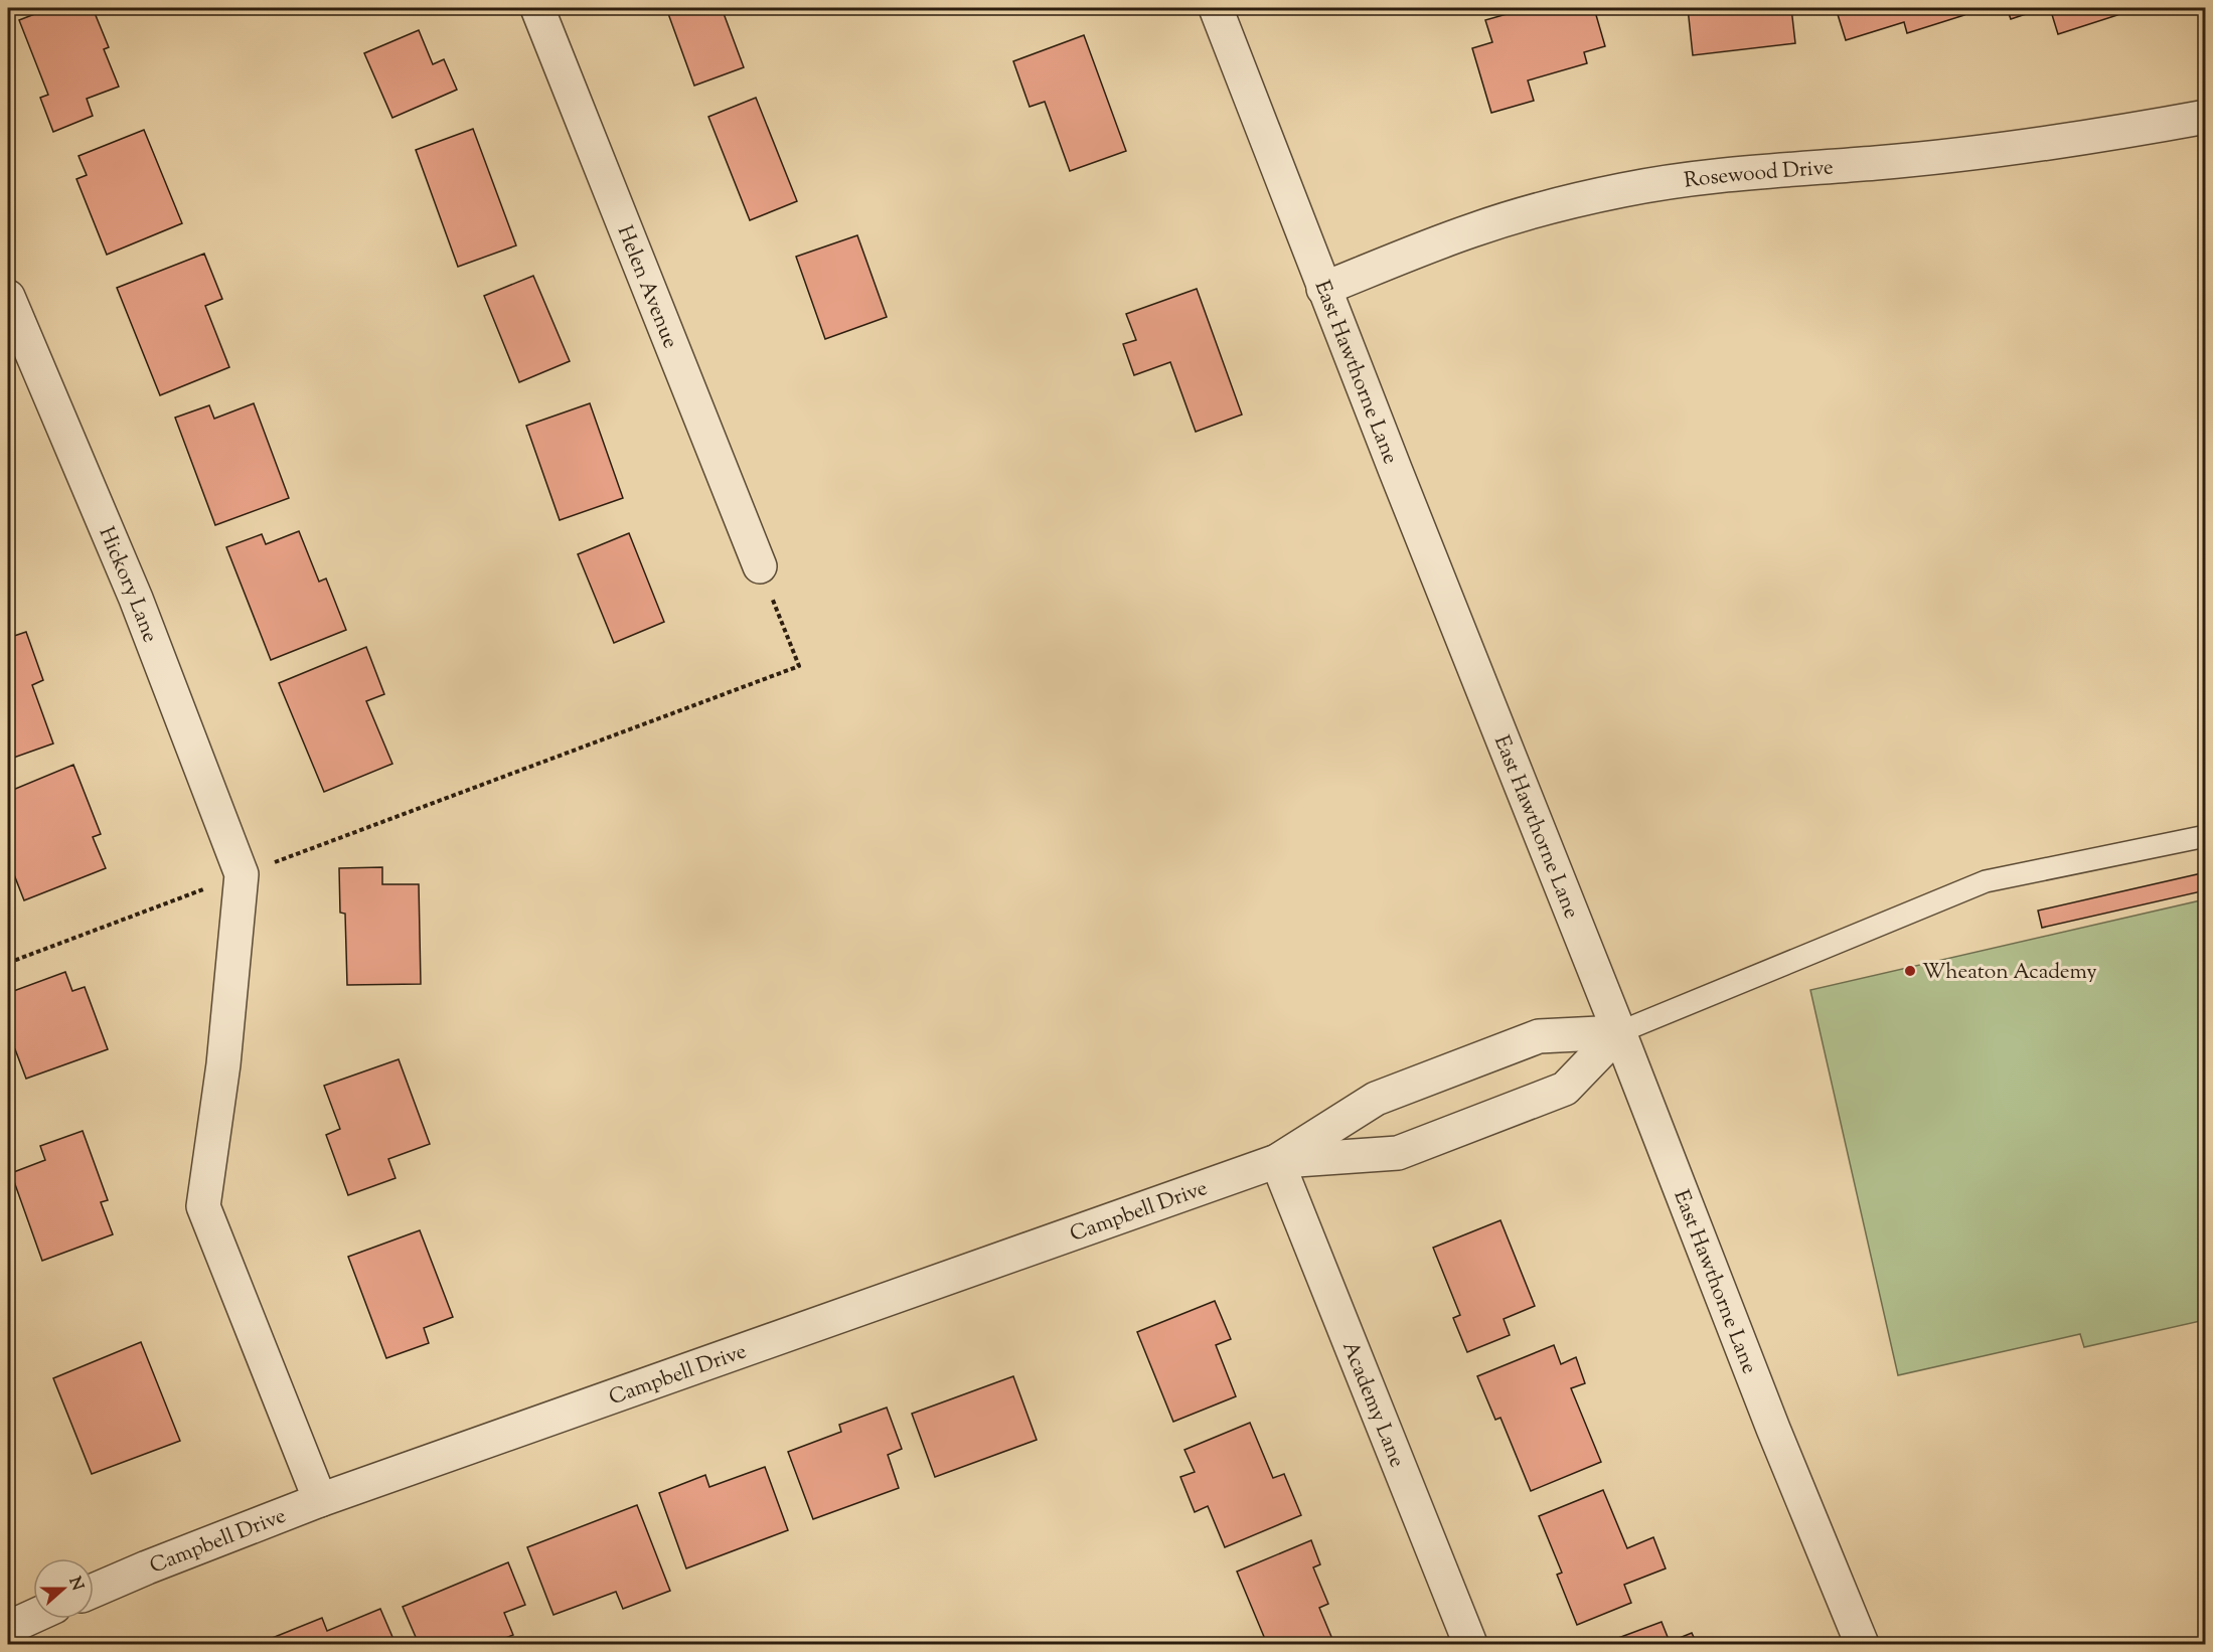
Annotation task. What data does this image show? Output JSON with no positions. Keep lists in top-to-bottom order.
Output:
{
  "streets": {
    "street": [
      "Rosewood Drive",
      "Helen Avenue",
      "East Hawthorne Lane",
      "Hickory Lane",
      "Campbell Drive",
      "Academy Lane"
    ]
  },
  "crossings": [
    ["Rosewood Drive", "East Hawthorne Lane"],
    ["East Hawthorne Lane", "Campbell Drive"],
    ["Campbell Drive", "Academy Lane"]
  ],
  "places": ["Wheaton Academy"],
  "north": "right"
}
